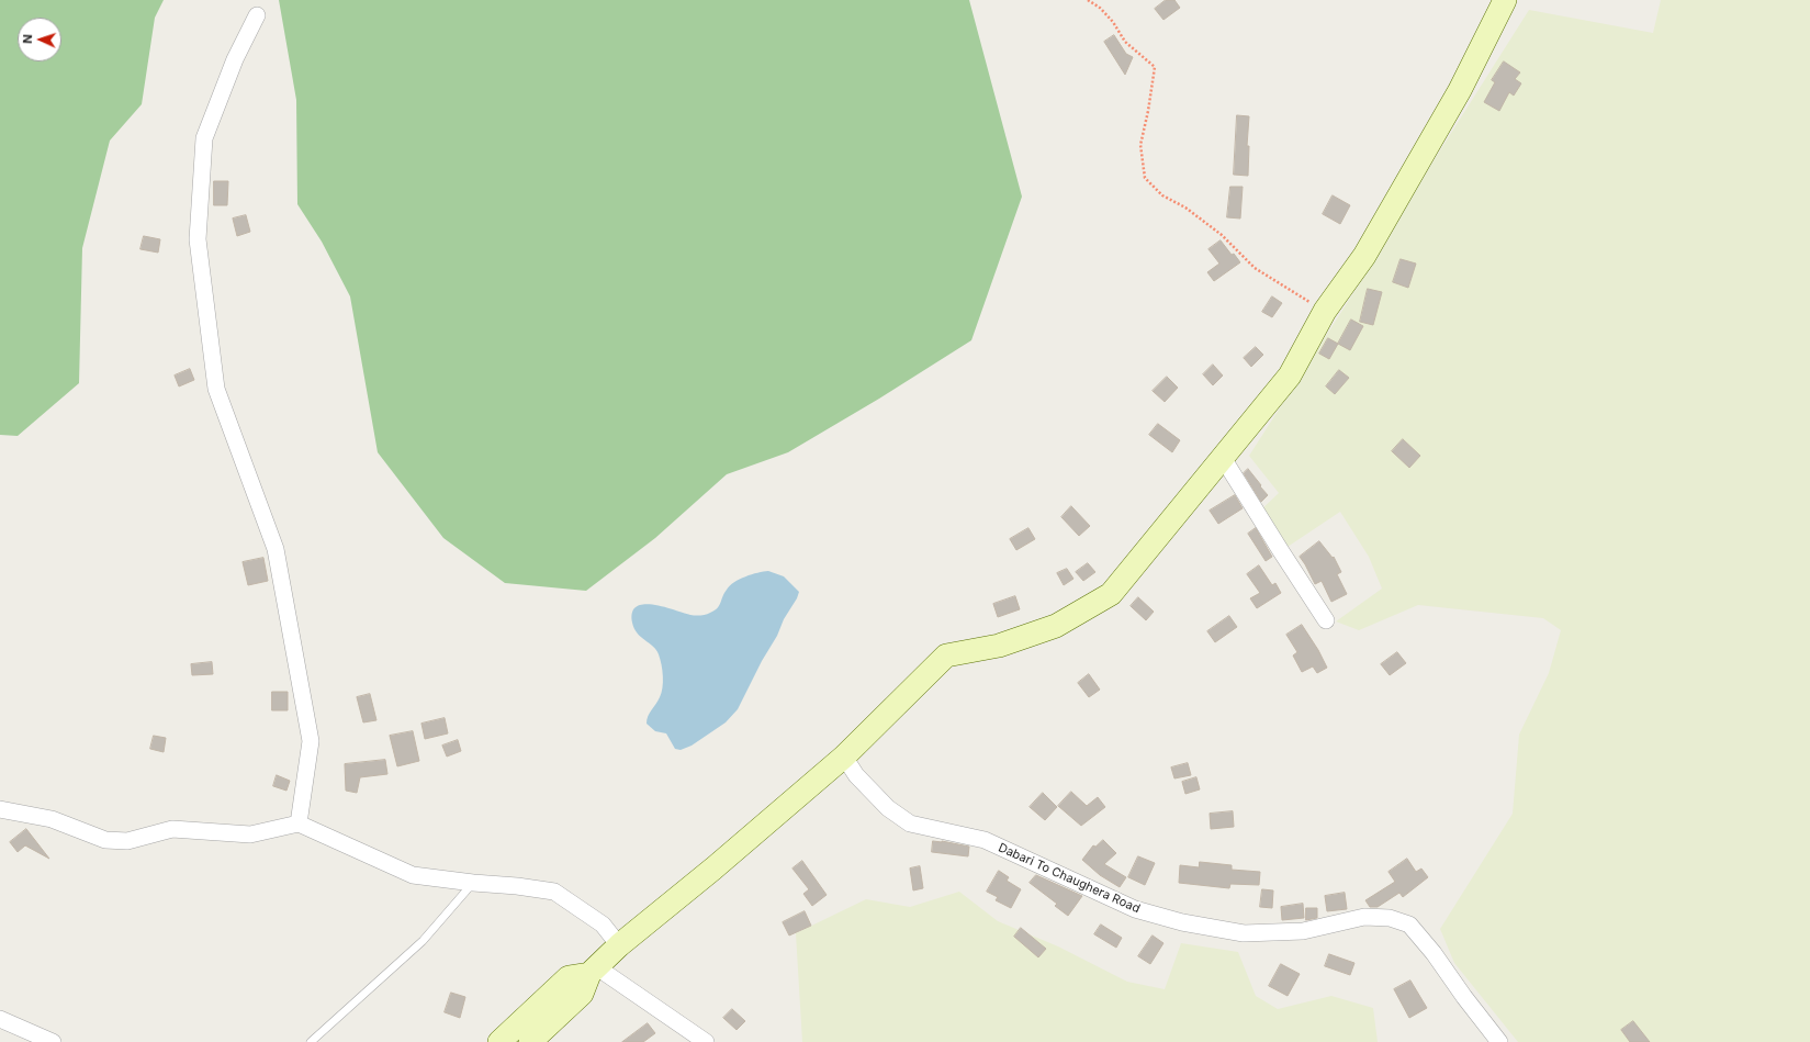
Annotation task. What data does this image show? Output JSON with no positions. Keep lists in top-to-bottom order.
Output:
{
  "streets": {
    "street": ["Dabari To Chaughera Road"]
  },
  "north": "left"
}
